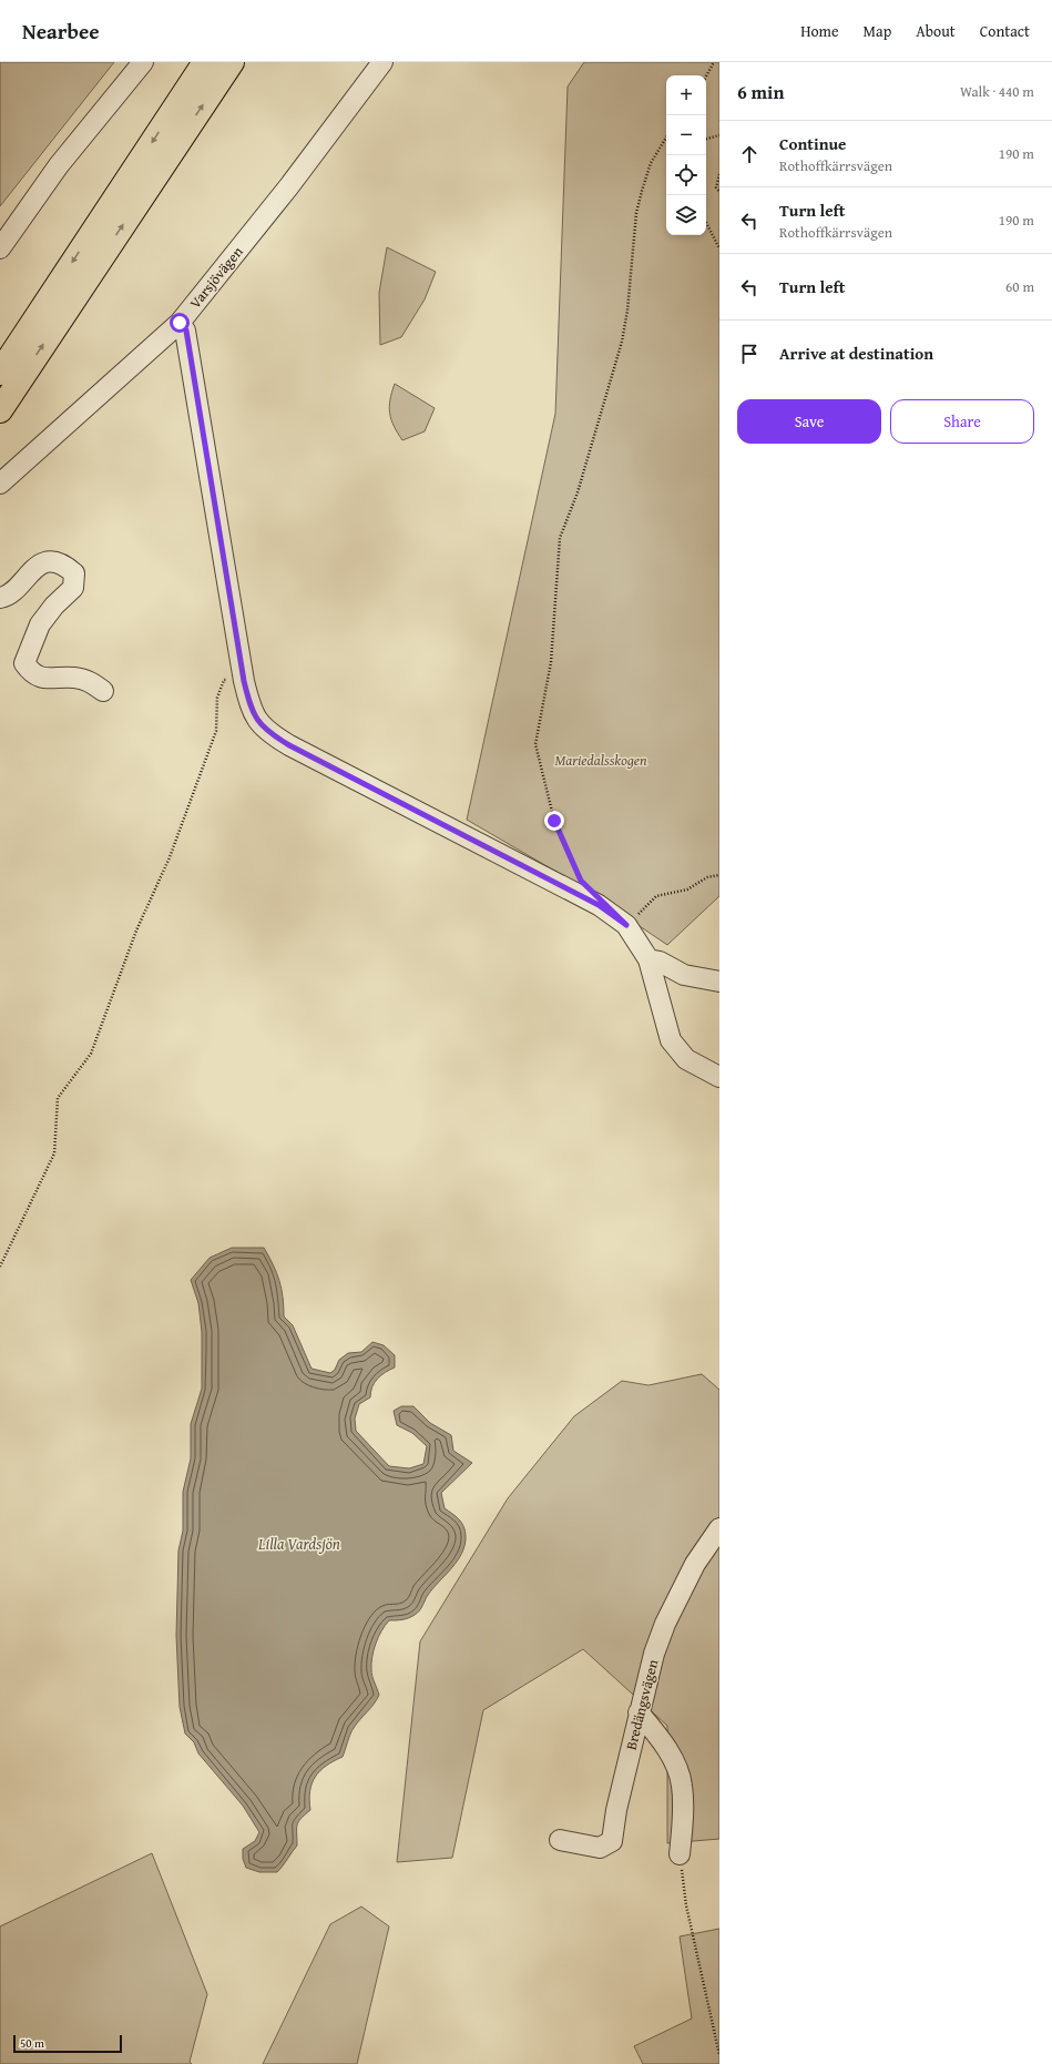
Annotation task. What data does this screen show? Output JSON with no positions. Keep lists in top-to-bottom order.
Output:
{
  "streets": {
    "street": ["Varsjövägen", "Bredängsvägen"]
  },
  "water": ["Lilla Vardsjön"],
  "parks": ["Mariedalsskogen"],
  "scale_bar": "50 m",
  "page": {
    "header": "Nearbee",
    "nav": [
      "Home",
      "Map",
      "About",
      "Contact"
    ],
    "heading": ["6 min", "Walk · 440 m"],
    "map_buttons": ["+", "−"],
    "list": [
      ["Continue", "Rothoffkärrsvägen", "190 m"],
      ["Turn left", "Rothoffkärrsvägen", "190 m"],
      ["Turn left", "60 m"],
      "Arrive at destination"
    ],
    "buttons": ["Save", "Share"],
    "scale": "50 m"
  }
}
